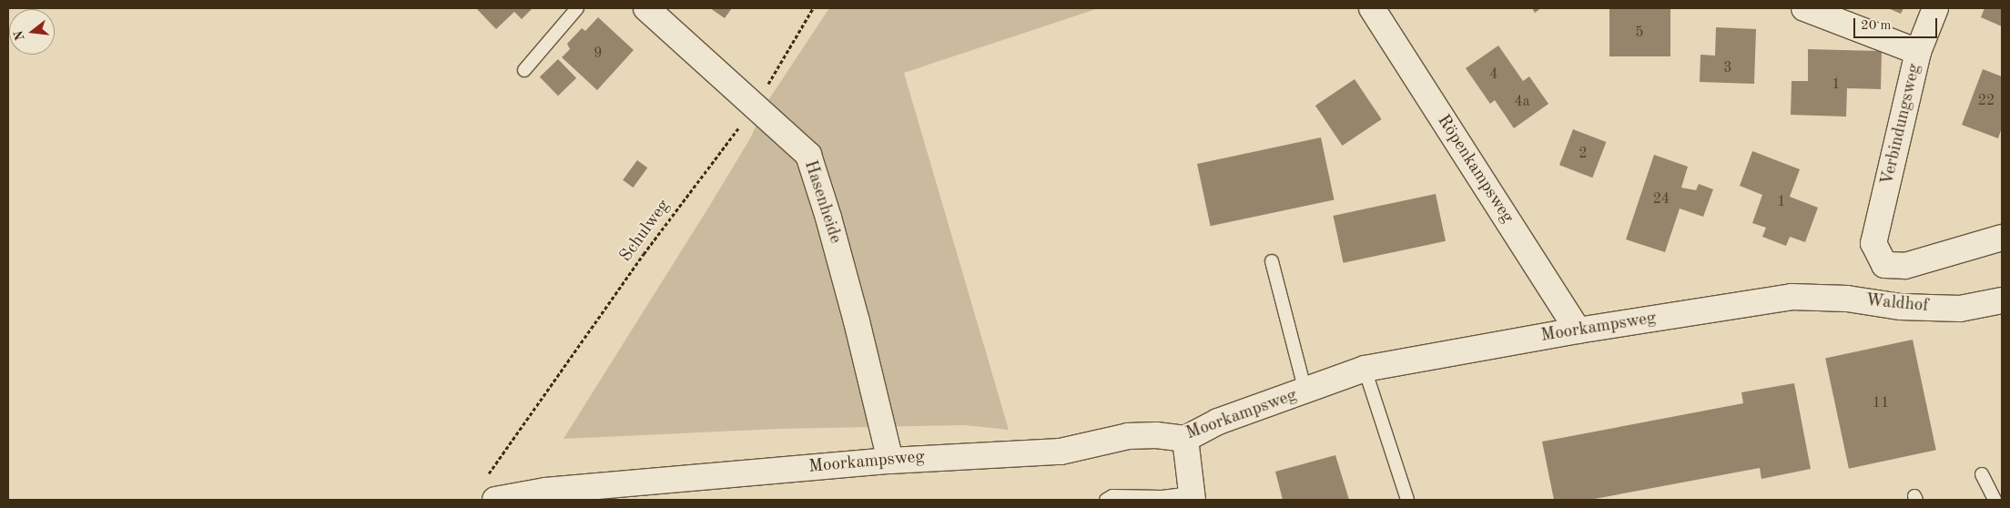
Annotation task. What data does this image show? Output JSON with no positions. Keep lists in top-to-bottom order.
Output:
{
  "streets": {
    "street": [
      "Verbindungsweg",
      "Röpenkampsweg",
      "Hasenheide",
      "Waldhof",
      "Moorkampsweg"
    ],
    "path": ["Schulweg"]
  },
  "crossings": [
    ["Röpenkampsweg", "Moorkampsweg"],
    ["Hasenheide", "Schulweg"],
    ["Hasenheide", "Moorkampsweg"],
    ["Waldhof", "Moorkampsweg"]
  ],
  "house_numbers": [
    "5",
    "9",
    "3",
    "4",
    "1",
    "22",
    "4a",
    "2",
    "24",
    "1",
    "11"
  ],
  "scale_bar": "20 m",
  "north": "left"
}
